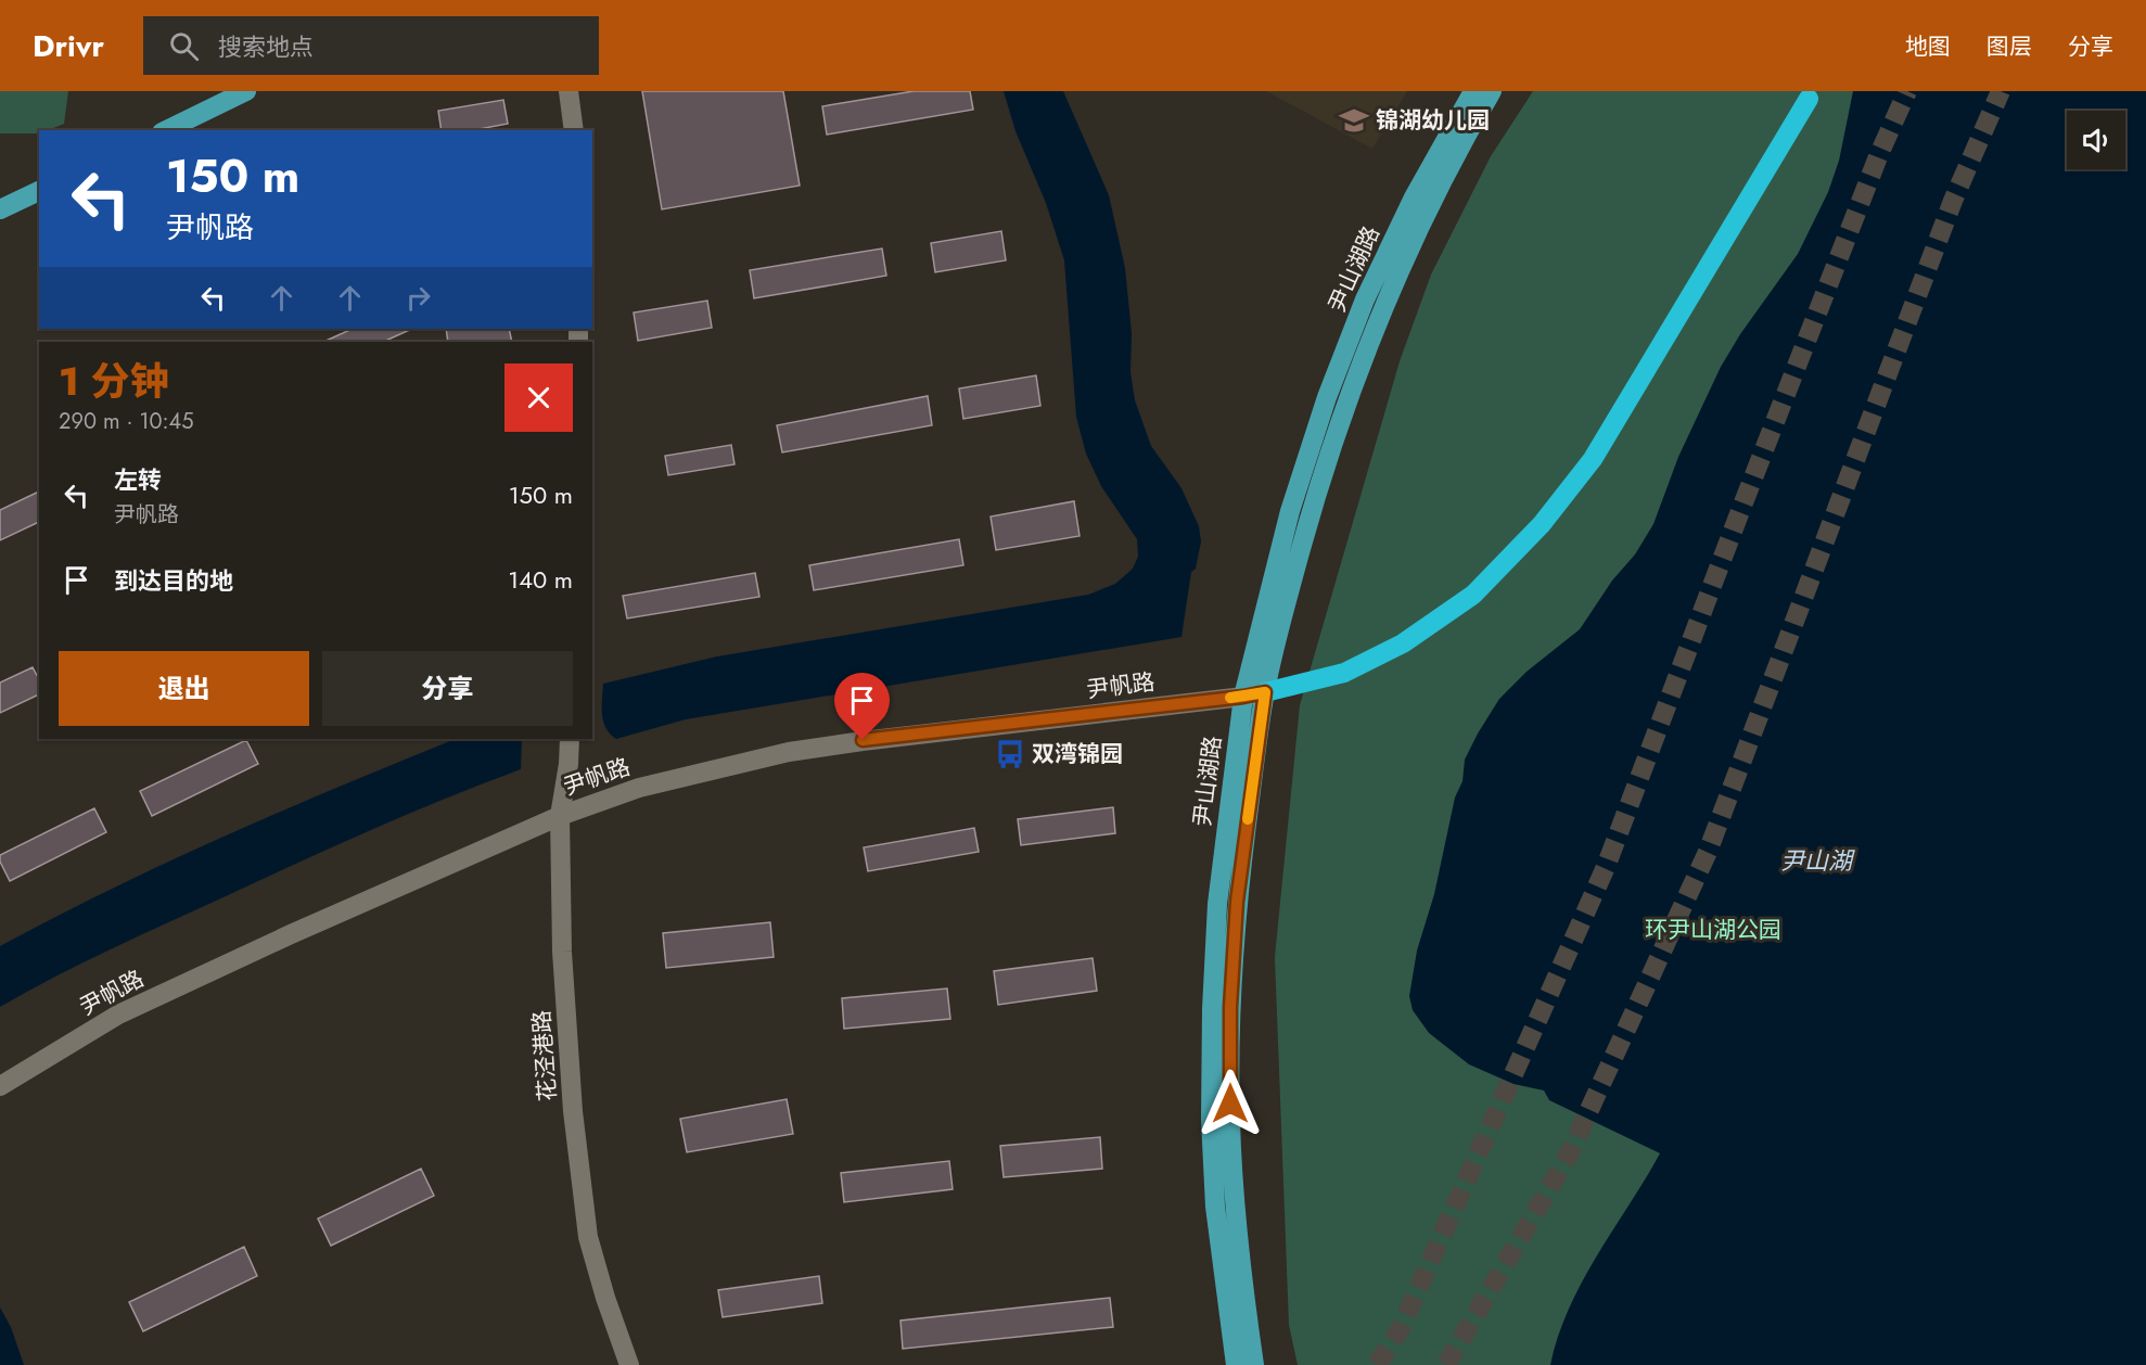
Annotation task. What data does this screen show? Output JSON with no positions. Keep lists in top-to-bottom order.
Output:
{
  "streets": {
    "main road": ["尹山湖路"],
    "street": ["尹帆路", "花泾港路"]
  },
  "crossings": [
    ["尹山湖路", "尹帆路"],
    ["尹帆路", "花泾港路"]
  ],
  "water": ["尹山湖"],
  "parks": ["环尹山湖公园"],
  "places": {
    "school or university": ["锦湖幼儿园"],
    "bus stop": ["双湾锦园"]
  },
  "page": {
    "header": "Drivr",
    "search": "搜索地点",
    "nav": ["地图", "图层", "分享"],
    "turn": ["150 m", "尹帆路"],
    "heading": ["1 分钟", "290 m · 10:45"],
    "list": [
      {
        "name": "左转",
        "note": "尹帆路",
        "value": "150 m"
      },
      {
        "name": "到达目的地",
        "value": "140 m"
      }
    ],
    "buttons": ["退出", "分享"]
  }
}
